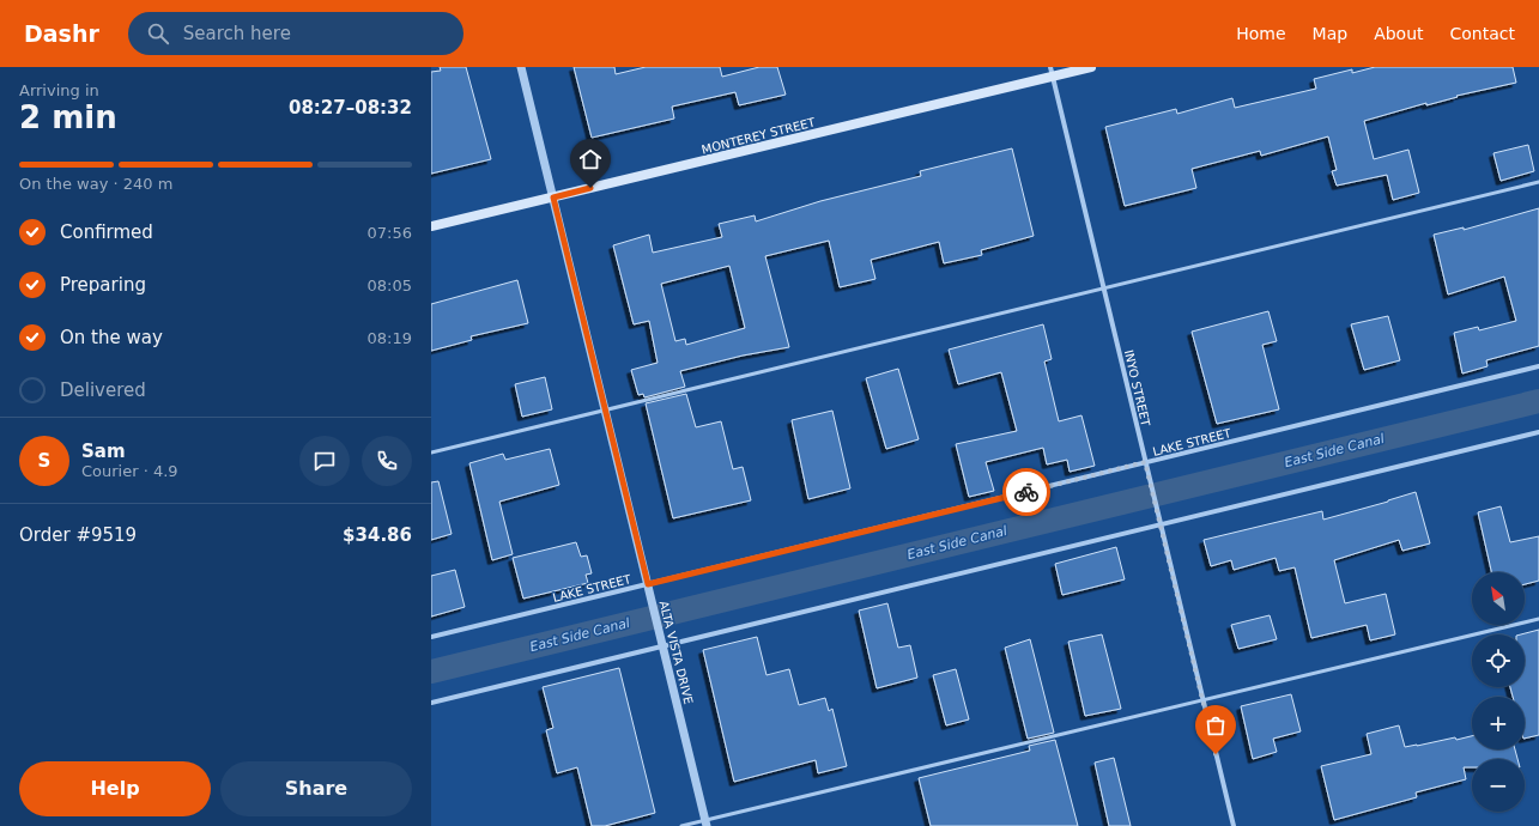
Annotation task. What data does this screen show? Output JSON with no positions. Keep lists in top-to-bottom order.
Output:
{
  "streets": {
    "main road": ["MONTEREY STREET"],
    "street": ["INYO STREET", "LAKE STREET", "ALTA VISTA DRIVE"]
  },
  "crossings": [
    ["MONTEREY STREET", "INYO STREET"],
    ["MONTEREY STREET", "ALTA VISTA DRIVE"],
    ["INYO STREET", "LAKE STREET"],
    ["LAKE STREET", "ALTA VISTA DRIVE"]
  ],
  "water": ["East Side Canal"],
  "north": "top left",
  "page": {
    "header": "Dashr",
    "search": "Search here",
    "nav": [
      "Home",
      "Map",
      "About",
      "Contact"
    ],
    "heading": ["2 min", "Arriving in", "08:27–08:32"],
    "panel": [
      "Sam",
      "Courier · 4.9",
      "Order #9519",
      "$34.86"
    ],
    "bar": "On the way · 240 m",
    "list": [
      ["Confirmed", "07:56"],
      ["Preparing", "08:05"],
      ["On the way", "08:19"],
      "Delivered"
    ],
    "round": "S",
    "map_buttons": ["+", "−"],
    "buttons": ["Help", "Share"]
  }
}
